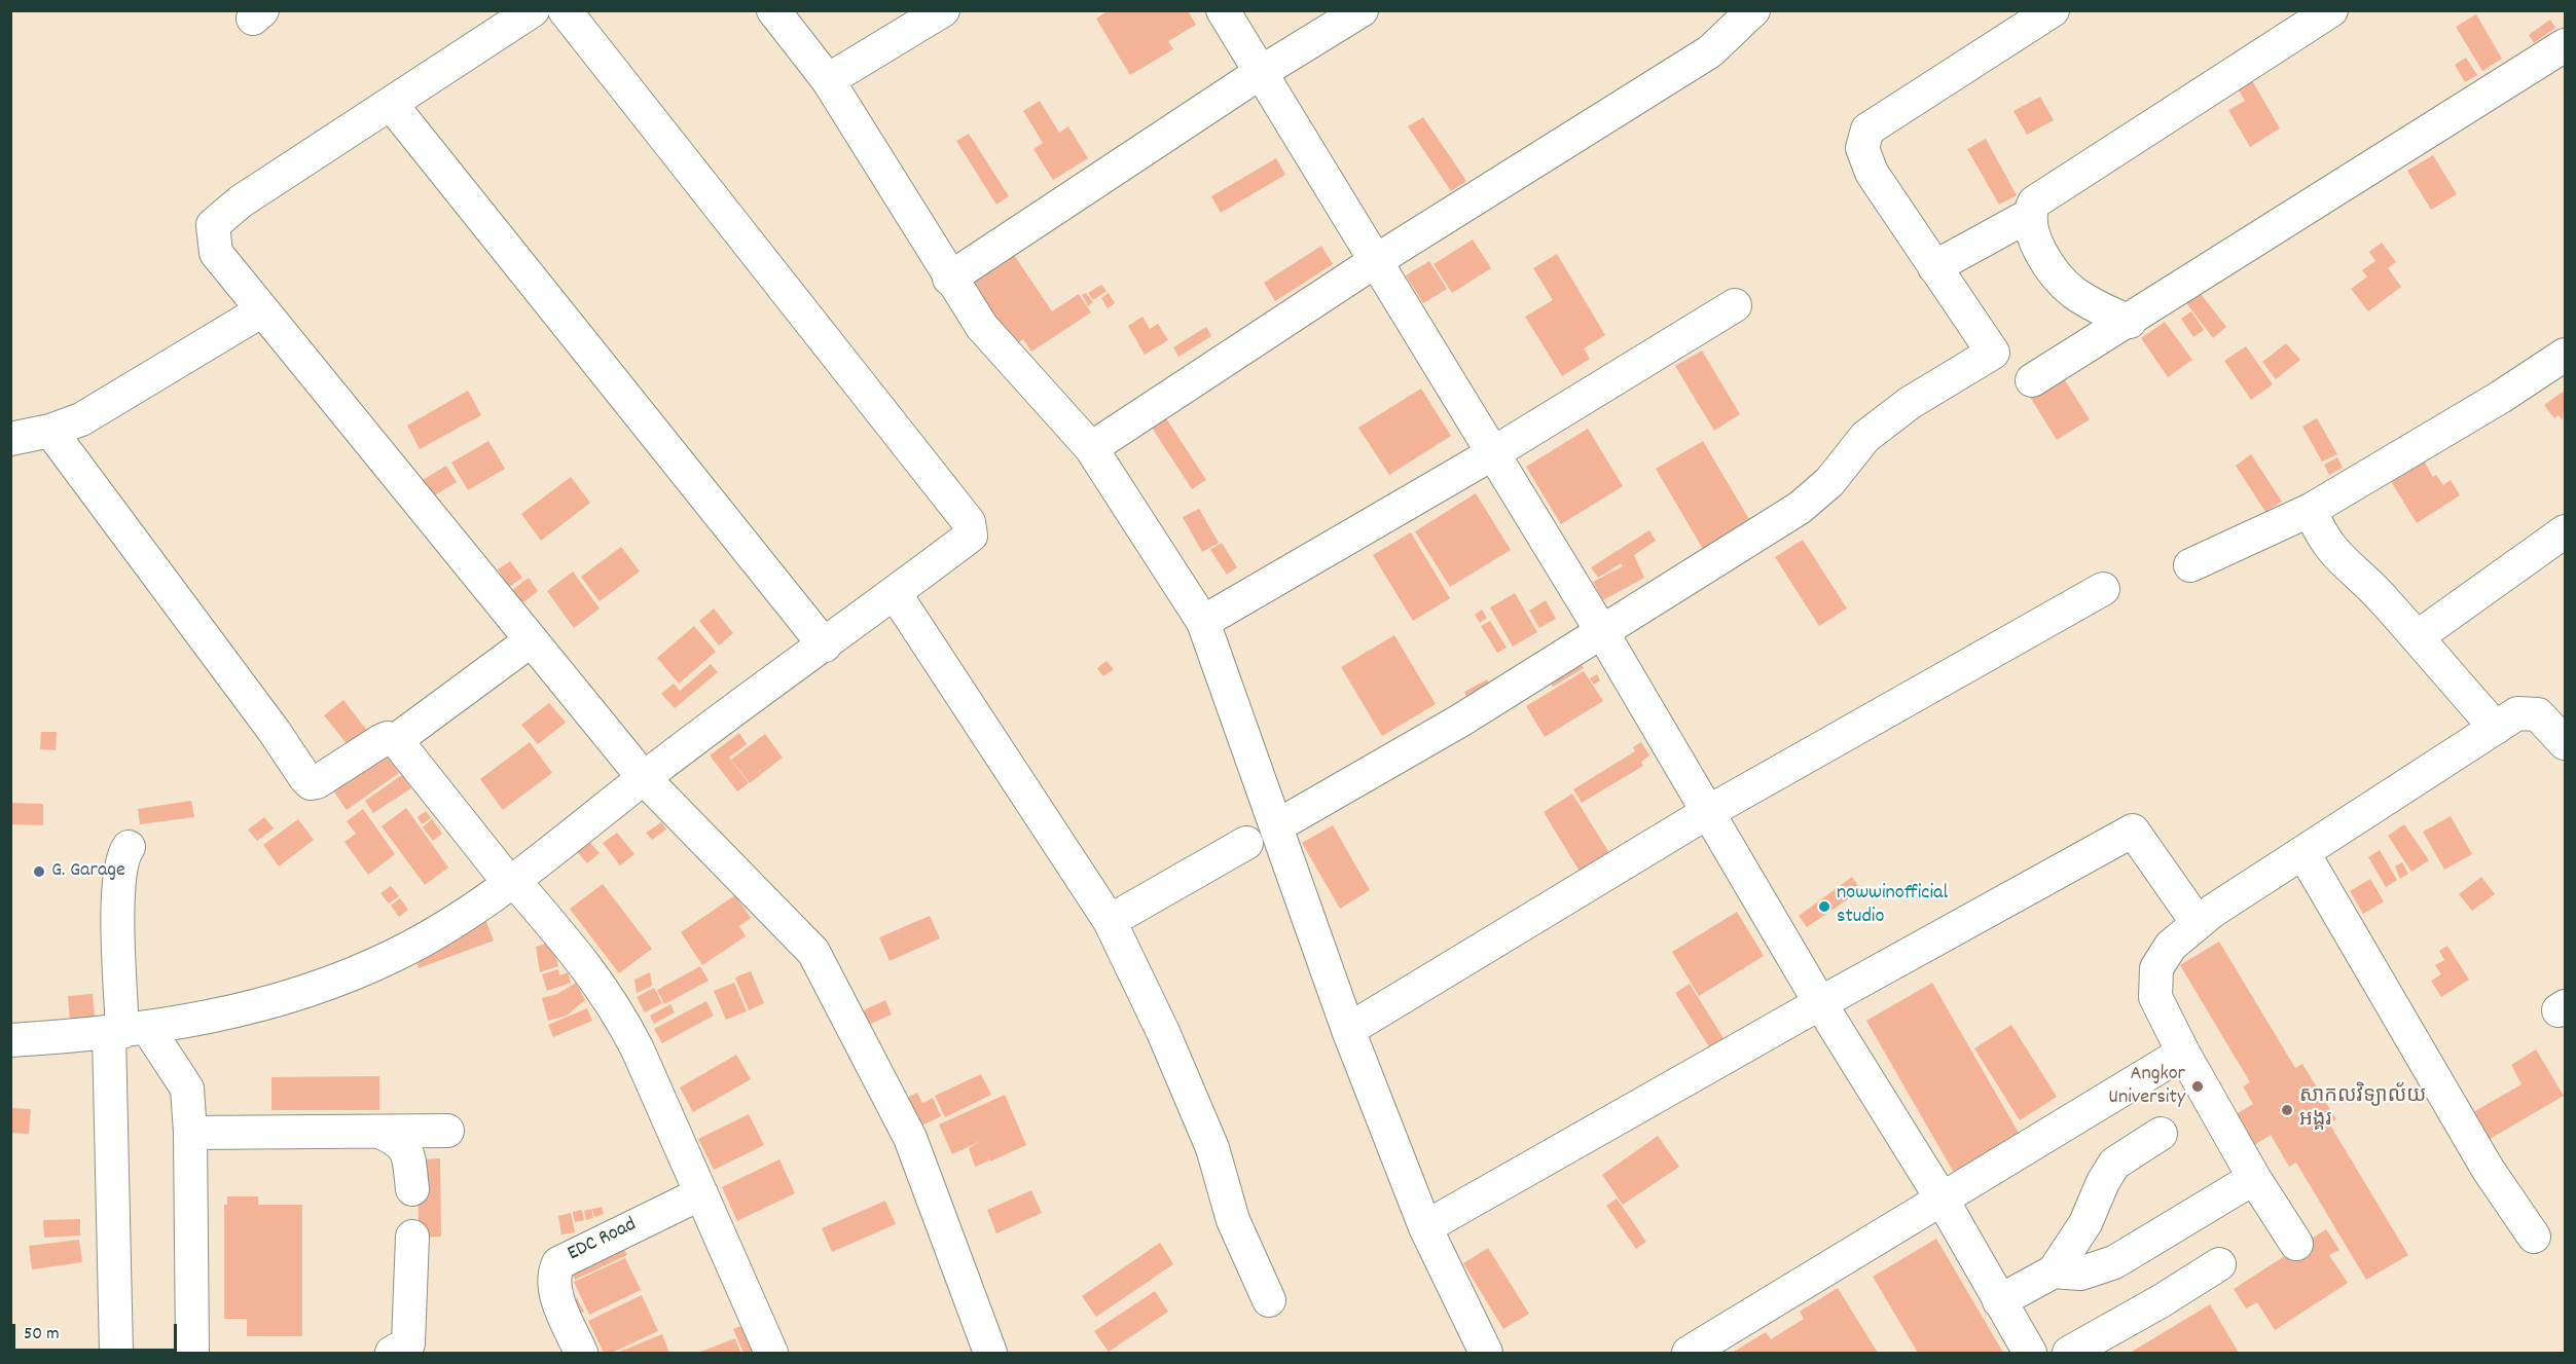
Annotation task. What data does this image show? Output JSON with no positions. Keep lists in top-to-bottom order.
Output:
{
  "streets": {
    "street": ["EDC Road"]
  },
  "places": [
    "G. Garage",
    "nowwinofficial studio",
    "Angkor University",
    "សាកលវិទ្យាល័យ អង្គរ"
  ],
  "scale_bar": "50 m"
}
